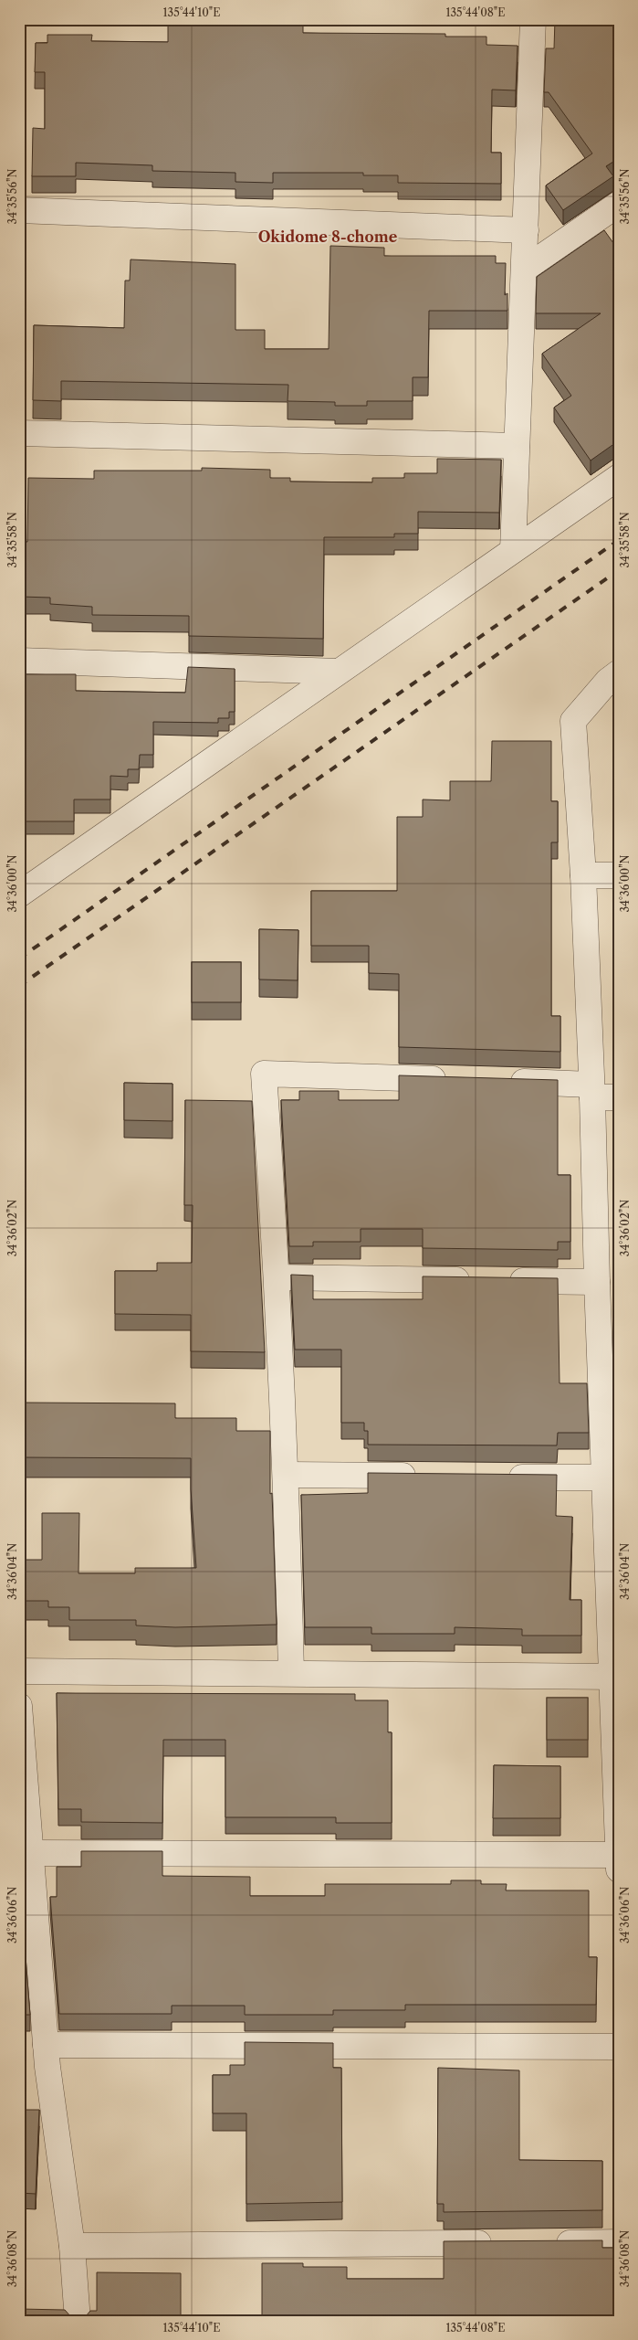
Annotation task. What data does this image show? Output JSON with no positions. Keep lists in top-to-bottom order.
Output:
{
  "districts": ["Okidome 8-chome"],
  "coordinates": [
    "135°44'10\"E",
    "135°44'08\"E",
    "34°35'56\"N",
    "34°35'58\"N",
    "34°36'00\"N",
    "34°36'02\"N",
    "34°36'04\"N",
    "34°36'06\"N",
    "34°36'08\"N"
  ]
}
